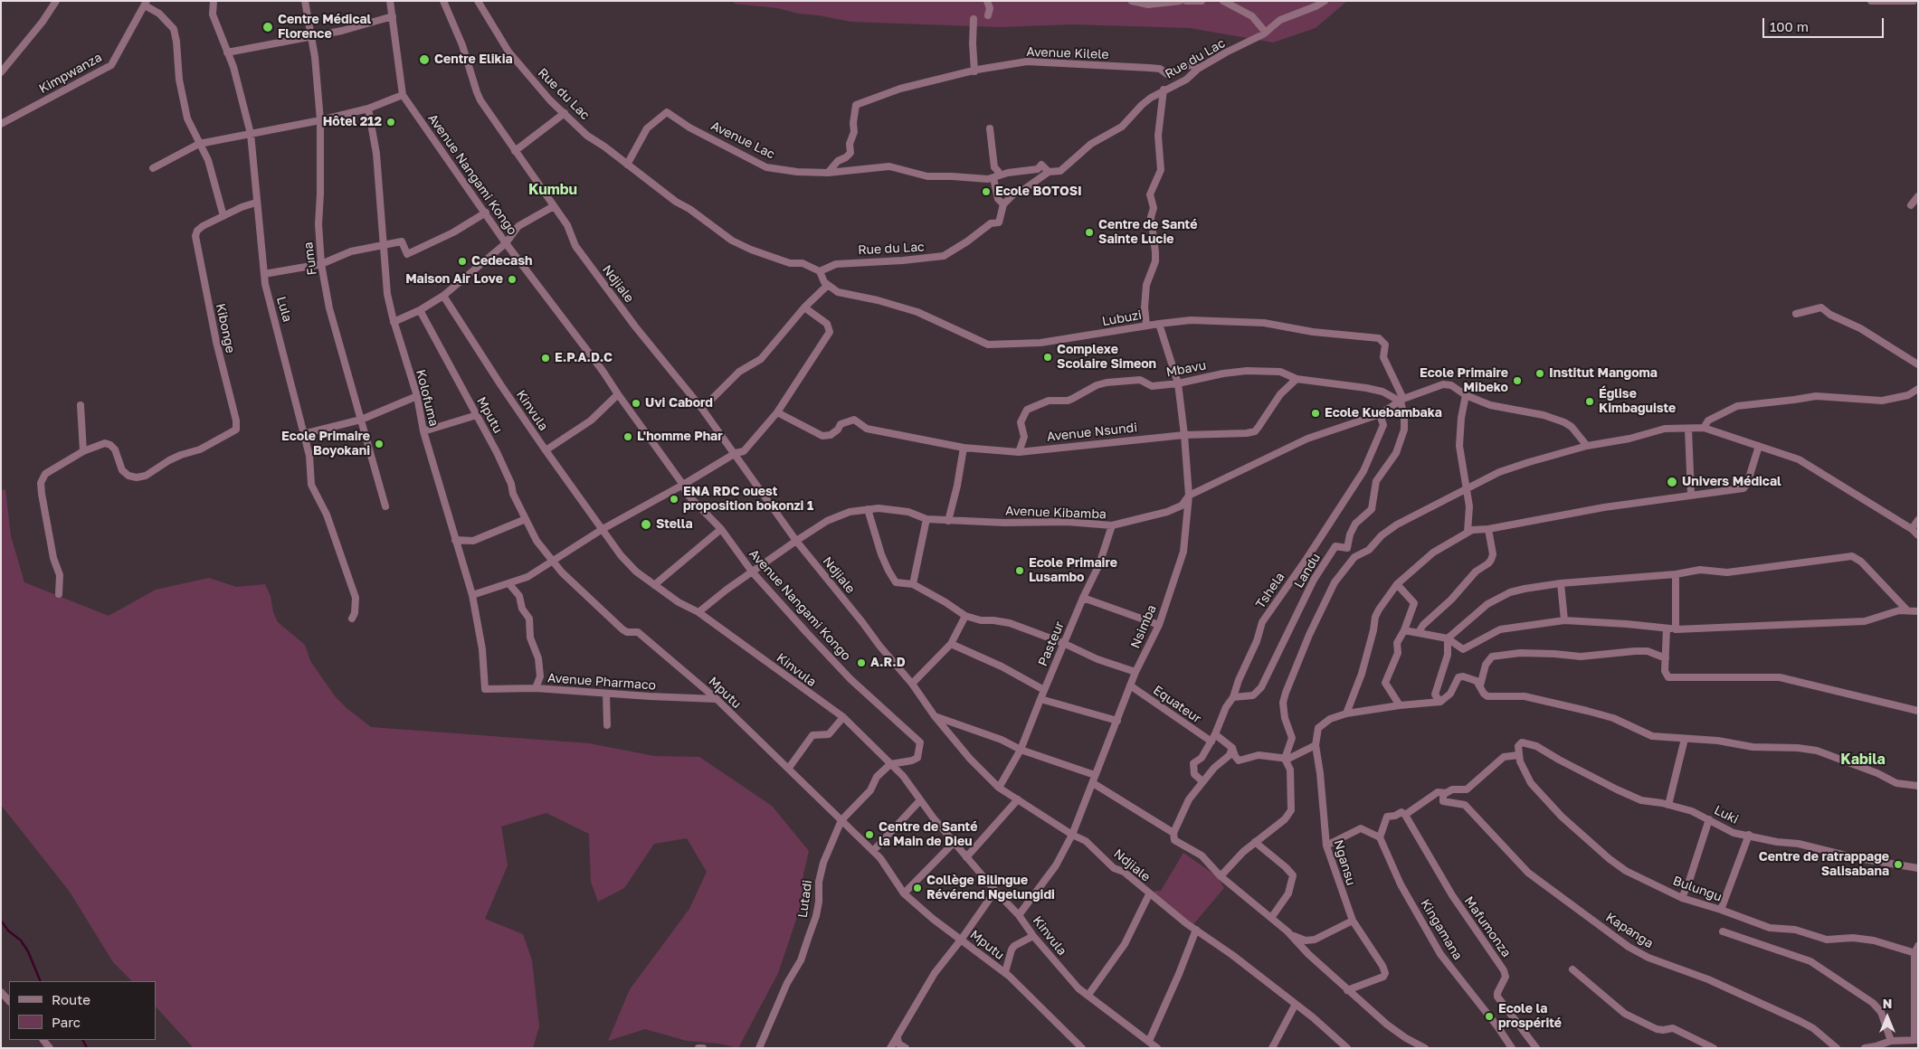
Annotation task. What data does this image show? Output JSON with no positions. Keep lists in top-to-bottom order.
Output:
{
  "streets": {
    "street": [
      "Avenue Kilele",
      "Rue du Lac",
      "Kimpwanza",
      "Avenue Lac",
      "Avenue Nangami Kongo",
      "Fuma",
      "Ndjiale",
      "Lula",
      "Lubuzi",
      "Kibonge",
      "Mbavu",
      "Kolofuma",
      "Kinvula",
      "Mputu",
      "Avenue Nsundi",
      "Avenue Kibamba",
      "Landu",
      "Tshela",
      "Nsimba",
      "Pasteur",
      "Avenue Pharmaco",
      "Equateur",
      "Luki",
      "Ngansu",
      "Bulungu",
      "Lutadi",
      "Mafumonza",
      "Kingamana",
      "Kapanga"
    ]
  },
  "crossings": [
    ["Avenue Kilele", "Rue du Lac"],
    ["Avenue Kilele", "Avenue Lac"],
    ["Rue du Lac", "Avenue Lac"],
    ["Avenue Nangami Kongo", "Kinvula"],
    ["Avenue Nangami Kongo", "Avenue Kibamba"],
    ["Avenue Nangami Kongo", "Lutadi"],
    ["Ndjiale", "Avenue Kibamba"],
    ["Ndjiale", "Nsimba"],
    ["Ndjiale", "Pasteur"],
    ["Lubuzi", "Mbavu"],
    ["Lubuzi", "Avenue Kibamba"],
    ["Lubuzi", "Landu"],
    ["Lubuzi", "Nsimba"],
    ["Mbavu", "Avenue Nsundi"],
    ["Mbavu", "Avenue Kibamba"],
    ["Mbavu", "Landu"],
    ["Mbavu", "Nsimba"],
    ["Kolofuma", "Avenue Pharmaco"],
    ["Kinvula", "Avenue Kibamba"],
    ["Kinvula", "Nsimba"],
    ["Kinvula", "Lutadi"],
    ["Mputu", "Avenue Pharmaco"],
    ["Mputu", "Lutadi"],
    ["Avenue Nsundi", "Nsimba"],
    ["Avenue Kibamba", "Landu"],
    ["Avenue Kibamba", "Tshela"],
    ["Avenue Kibamba", "Nsimba"],
    ["Avenue Kibamba", "Pasteur"],
    ["Landu", "Tshela"],
    ["Tshela", "Equateur"],
    ["Nsimba", "Equateur"],
    ["Luki", "Bulungu"]
  ],
  "districts": ["Kumbu", "Kabila"],
  "places": [
    "Centre Médical Florence",
    "Centre Elikia",
    "Hôtel 212",
    "Ecole BOTOSI",
    "Centre de Santé Sainte Lucie",
    "Cedecash",
    "Maison Air Love",
    "Complexe Scolaire Simeon",
    "E.P.A.D.C",
    "Institut Mangoma",
    "Ecole Primaire Mibeko",
    "Église Kimbaguiste",
    "Uvi Cabord",
    "Ecole Kuebambaka",
    "L'homme Phar",
    "Ecole Primaire Boyokani",
    "Univers Médical",
    "ENA RDC ouest proposition bokonzi 1",
    "Stella",
    "Ecole Primaire Lusambo",
    "A.R.D",
    "Centre de Santé la Main de Dieu",
    "Centre de ratrappage Salisabana",
    "Collège Bilingue Révérend Ngelungidi",
    "Ecole la prospérité"
  ],
  "legend": ["Route", "Parc"],
  "scale_bar": "100 m",
  "north": "top"
}
